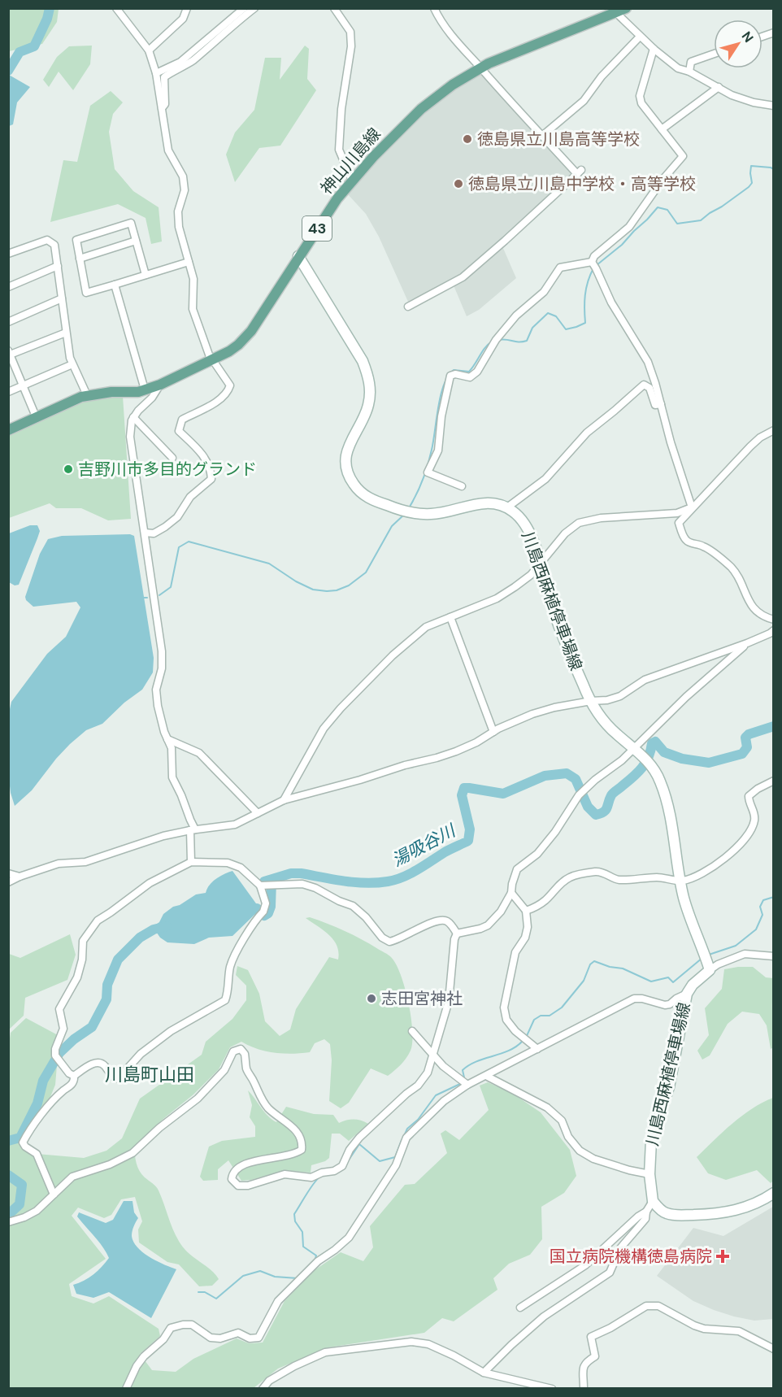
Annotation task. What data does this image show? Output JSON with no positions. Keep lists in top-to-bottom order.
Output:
{
  "streets": {
    "main road": ["神山川島線", "43", "川島西麻植停車場線"]
  },
  "districts": ["川島町山田"],
  "water": ["湯吸谷川"],
  "places": {
    "other": [
      "徳島県立川島高等学校",
      "徳島県立川島中学校・高等学校",
      "吉野川市多目的グランド",
      "志田宮神社"
    ],
    "health": ["国立病院機構徳島病院"]
  },
  "north": "top right"
}
